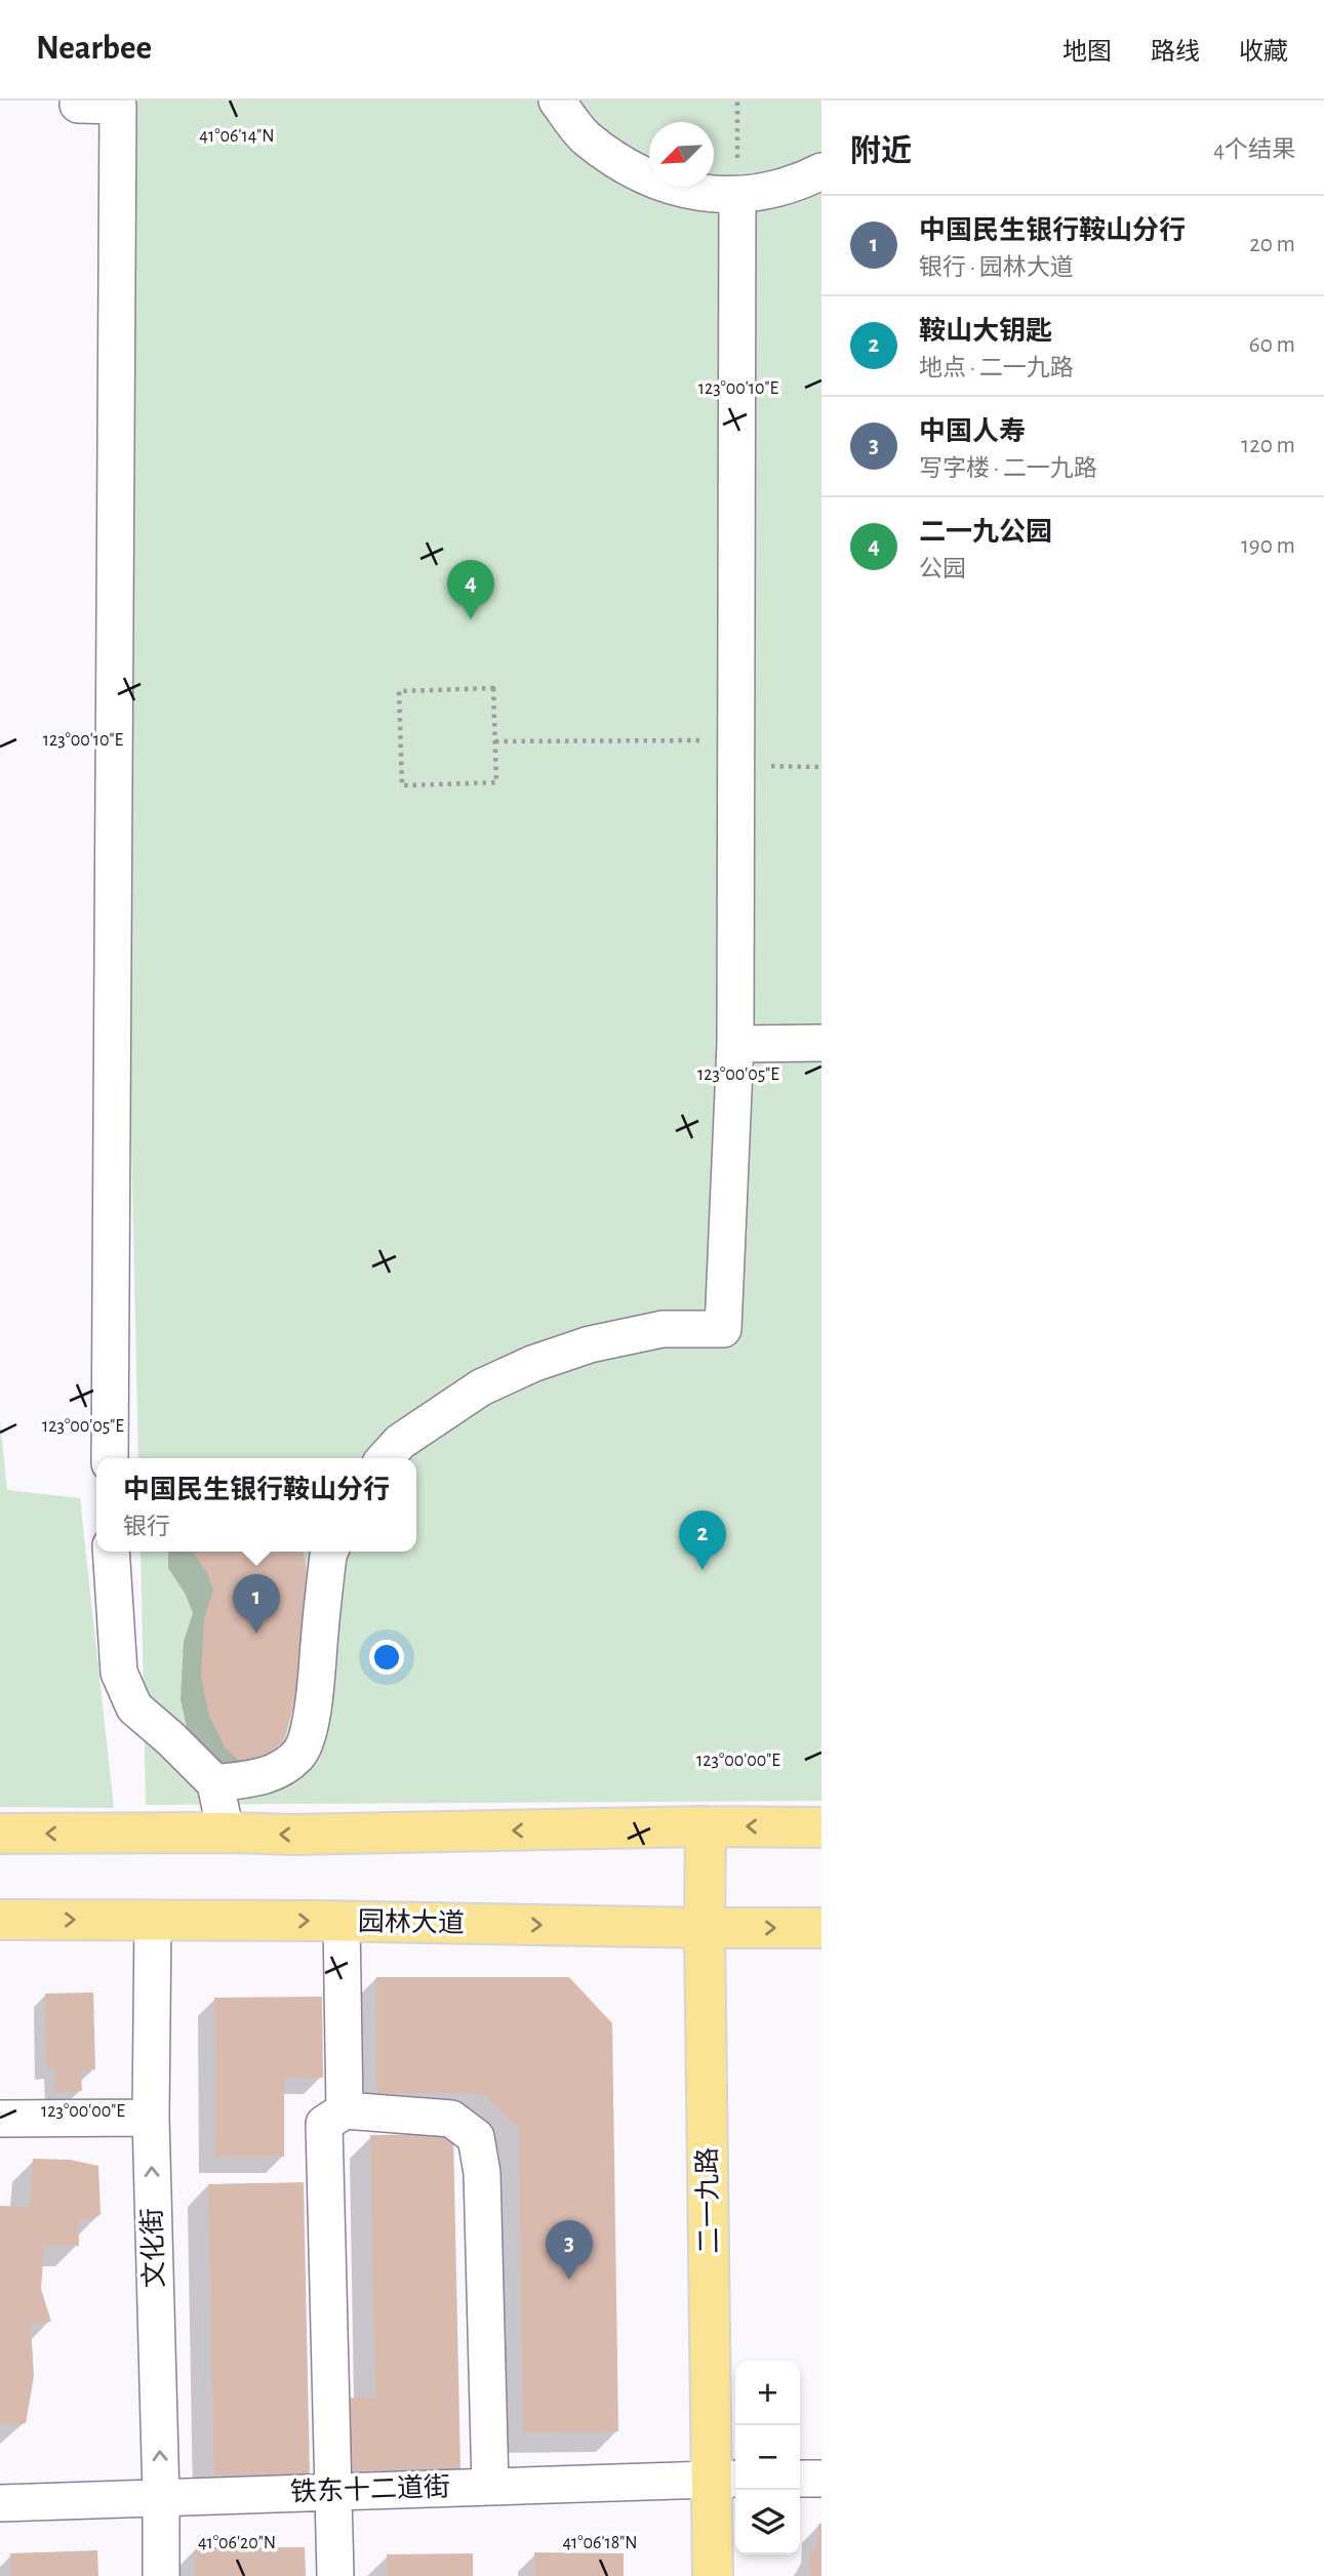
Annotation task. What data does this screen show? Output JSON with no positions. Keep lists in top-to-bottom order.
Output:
{
  "streets": {
    "main road": ["园林大道", "二一九路"],
    "street": ["文化街", "铁东十二道街"]
  },
  "crossings": [
    ["园林大道", "二一九路"],
    ["园林大道", "文化街"],
    ["二一九路", "铁东十二道街"],
    ["文化街", "铁东十二道街"]
  ],
  "north": "bottom left",
  "page": {
    "header": "Nearbee",
    "nav": ["地图", "路线", "收藏"],
    "heading": ["附近", "4个结果"],
    "list": [
      {
        "mark": "1",
        "name": "中国民生银行鞍山分行",
        "note": "银行 · 园林大道",
        "value": "20 m"
      },
      {
        "mark": "2",
        "name": "鞍山大钥匙",
        "note": "地点 · 二一九路",
        "value": "60 m"
      },
      {
        "mark": "3",
        "name": "中国人寿",
        "note": "写字楼 · 二一九路",
        "value": "120 m"
      },
      {
        "mark": "4",
        "name": "二一九公园",
        "note": "公园",
        "value": "190 m"
      }
    ],
    "pins": [
      "4",
      "2",
      "1",
      "3"
    ],
    "popup": ["中国民生银行鞍山分行", "银行"],
    "map_buttons": ["+", "−"]
  },
  "coordinates": [
    "41°06'14\"N",
    "123°00'10\"E",
    "123°00'05\"E",
    "123°00'00\"E",
    "41°06'20\"N",
    "41°06'18\"N"
  ]
}
